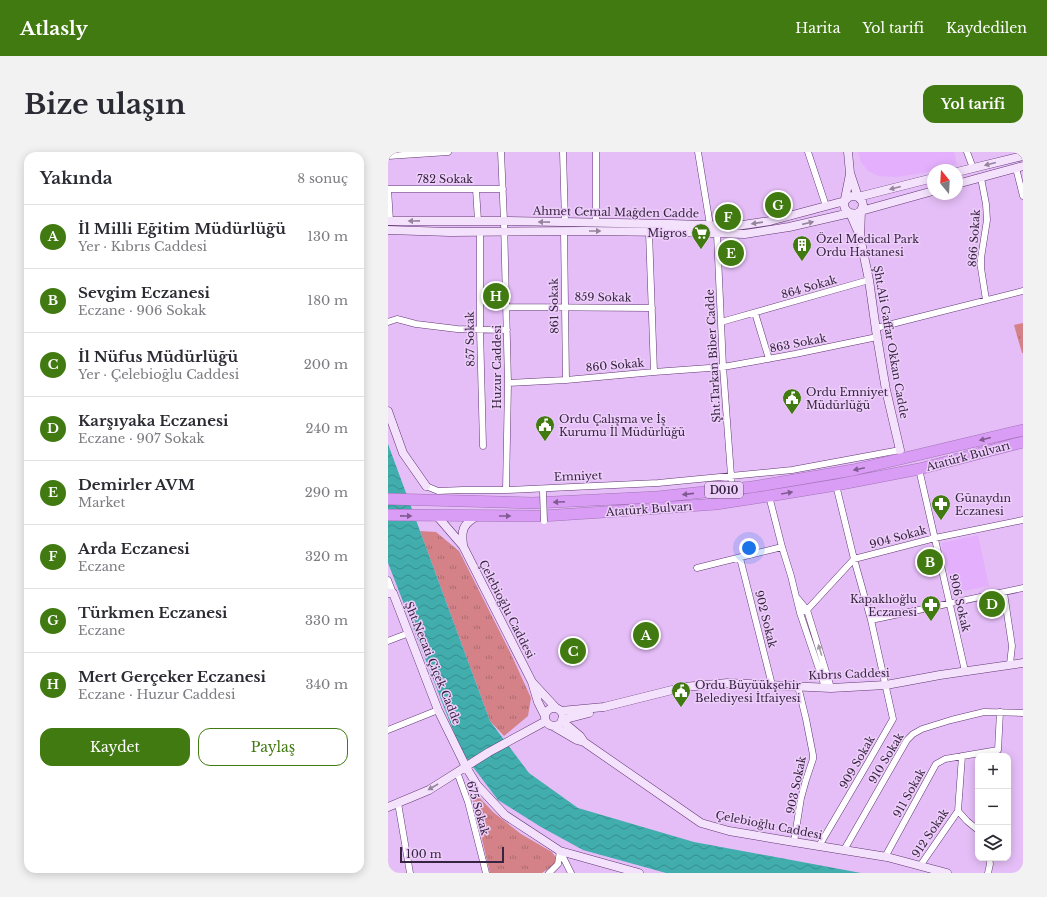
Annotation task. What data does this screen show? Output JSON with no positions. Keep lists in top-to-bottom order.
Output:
{
  "streets": {
    "highway": ["Atatürk Bulvarı", "D010"],
    "main road": [
      "Ahmet Cemal Mağden Cadde",
      "Şht.Ali Gaffar Okkan Cadde",
      "Çelebioğlu Caddesi",
      "Şht.Necati Çiçek Cadde",
      "Kıbrıs Caddesi"
    ],
    "street": [
      "782 Sokak",
      "866 Sokak",
      "864 Sokak",
      "859 Sokak",
      "861 Sokak",
      "857 Sokak",
      "863 Sokak",
      "Şht.Tarkan Biber Cadde",
      "860 Sokak",
      "Huzur Caddesi",
      "Emniyet",
      "904 Sokak",
      "906 Sokak",
      "902 Sokak",
      "910 Sokak",
      "909 Sokak",
      "903 Sokak",
      "911 Sokak",
      "675 Sokak",
      "912 Sokak"
    ]
  },
  "crossings": [
    ["782 Sokak", "Huzur Caddesi"],
    ["Ahmet Cemal Mağden Cadde", "861 Sokak"],
    ["Ahmet Cemal Mağden Cadde", "857 Sokak"],
    ["Ahmet Cemal Mağden Cadde", "Şht.Ali Gaffar Okkan Cadde"],
    ["Ahmet Cemal Mağden Cadde", "Şht.Tarkan Biber Cadde"],
    ["Ahmet Cemal Mağden Cadde", "Huzur Caddesi"],
    ["864 Sokak", "Şht.Ali Gaffar Okkan Cadde"],
    ["864 Sokak", "Şht.Tarkan Biber Cadde"],
    ["859 Sokak", "861 Sokak"],
    ["859 Sokak", "Huzur Caddesi"],
    ["861 Sokak", "860 Sokak"],
    ["Şht.Ali Gaffar Okkan Cadde", "863 Sokak"],
    ["Şht.Ali Gaffar Okkan Cadde", "Emniyet"],
    ["863 Sokak", "Şht.Tarkan Biber Cadde"],
    ["863 Sokak", "860 Sokak"],
    ["Şht.Tarkan Biber Cadde", "860 Sokak"],
    ["Şht.Tarkan Biber Cadde", "Atatürk Bulvarı"],
    ["Şht.Tarkan Biber Cadde", "Emniyet"],
    ["860 Sokak", "Huzur Caddesi"],
    ["Huzur Caddesi", "Emniyet"],
    ["Atatürk Bulvarı", "906 Sokak"],
    ["Atatürk Bulvarı", "Çelebioğlu Caddesi"],
    ["Atatürk Bulvarı", "909 Sokak"],
    ["904 Sokak", "906 Sokak"],
    ["904 Sokak", "909 Sokak"],
    ["906 Sokak", "Kıbrıs Caddesi"],
    ["Çelebioğlu Caddesi", "Kıbrıs Caddesi"],
    ["Çelebioğlu Caddesi", "910 Sokak"],
    ["Çelebioğlu Caddesi", "909 Sokak"],
    ["Çelebioğlu Caddesi", "903 Sokak"],
    ["Çelebioğlu Caddesi", "911 Sokak"],
    ["Çelebioğlu Caddesi", "912 Sokak"],
    ["902 Sokak", "Kıbrıs Caddesi"],
    ["Kıbrıs Caddesi", "909 Sokak"],
    ["Kıbrıs Caddesi", "903 Sokak"],
    ["910 Sokak", "911 Sokak"]
  ],
  "places": {
    "supermarket": ["Migros"],
    "building": ["Özel Medical Park Ordu Hastanesi"],
    "public building": ["Ordu Emniyet Müdürlüğü", "Ordu Çalışma ve İş Kurumu İl Müdürlüğü", "Ordu Büyüükşehir Belediyesi İtfaiyesi"],
    "pharmacy": ["Günaydın Eczanesi", "Kapaklıoğlu Eczanesi"]
  },
  "scale_bar": "100 m",
  "north": "top",
  "page": {
    "header": "Atlasly",
    "nav": ["Harita", "Yol tarifi", "Kaydedilen"],
    "buttons": [
      "Yol tarifi",
      ["Kaydet", "Paylaş"]
    ],
    "title": "Bize ulaşın",
    "heading": ["Yakında", "8 sonuç"],
    "pins": [
      "G",
      "F",
      "E",
      "H",
      "B",
      "D",
      "A",
      "C"
    ],
    "list": [
      {
        "mark": "A",
        "name": "İl Milli Eğitim Müdürlüğü",
        "note": "Yer · Kıbrıs Caddesi",
        "value": "130 m"
      },
      {
        "mark": "B",
        "name": "Sevgim Eczanesi",
        "note": "Eczane · 906 Sokak",
        "value": "180 m"
      },
      {
        "mark": "C",
        "name": "İl Nüfus Müdürlüğü",
        "note": "Yer · Çelebioğlu Caddesi",
        "value": "200 m"
      },
      {
        "mark": "D",
        "name": "Karşıyaka Eczanesi",
        "note": "Eczane · 907 Sokak",
        "value": "240 m"
      },
      {
        "mark": "E",
        "name": "Demirler AVM",
        "note": "Market",
        "value": "290 m"
      },
      {
        "mark": "F",
        "name": "Arda Eczanesi",
        "note": "Eczane",
        "value": "320 m"
      },
      {
        "mark": "G",
        "name": "Türkmen Eczanesi",
        "note": "Eczane",
        "value": "330 m"
      },
      {
        "mark": "H",
        "name": "Mert Gerçeker Eczanesi",
        "note": "Eczane · Huzur Caddesi",
        "value": "340 m"
      }
    ],
    "map_buttons": ["+", "−"],
    "scale": "100 m"
  }
}
